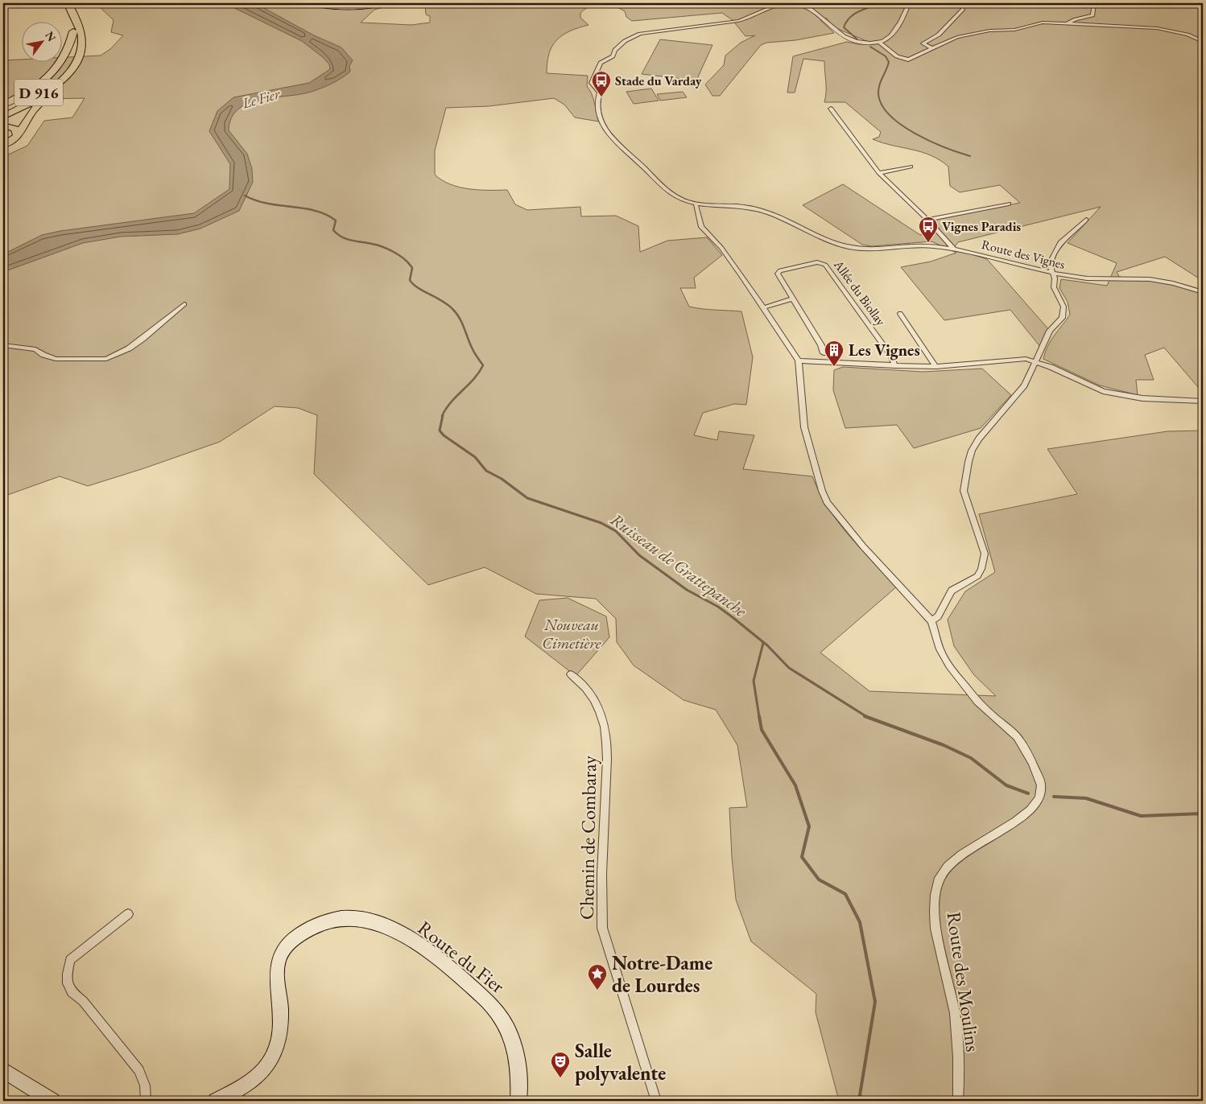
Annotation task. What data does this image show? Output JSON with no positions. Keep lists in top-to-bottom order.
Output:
{
  "streets": {
    "highway": ["D 916"],
    "main road": ["Route du Fier"],
    "street": [
      "Route des Vignes",
      "Allée du Biollay",
      "Chemin de Combaray",
      "Route des Moulins"
    ]
  },
  "water": ["Le Fier", "Ruisseau de Grattepanche"],
  "parks": ["Nouveau Cimetière"],
  "places": {
    "bus stop": ["Stade du Varday", "Vignes Paradis"],
    "building": ["Les Vignes"],
    "place": ["Notre-Dame de Lourdes"],
    "theatre": ["Salle polyvalente"]
  },
  "north": "top right"
}
